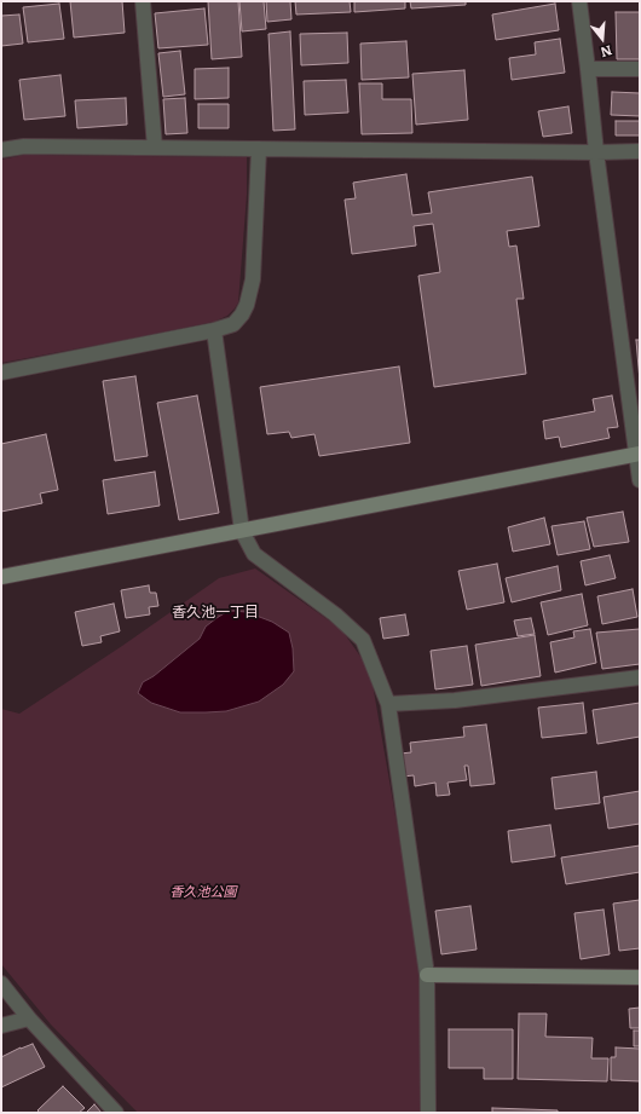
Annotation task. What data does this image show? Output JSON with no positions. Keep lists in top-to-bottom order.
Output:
{
  "districts": ["香久池一丁目"],
  "parks": ["香久池公園"],
  "north": "bottom"
}
